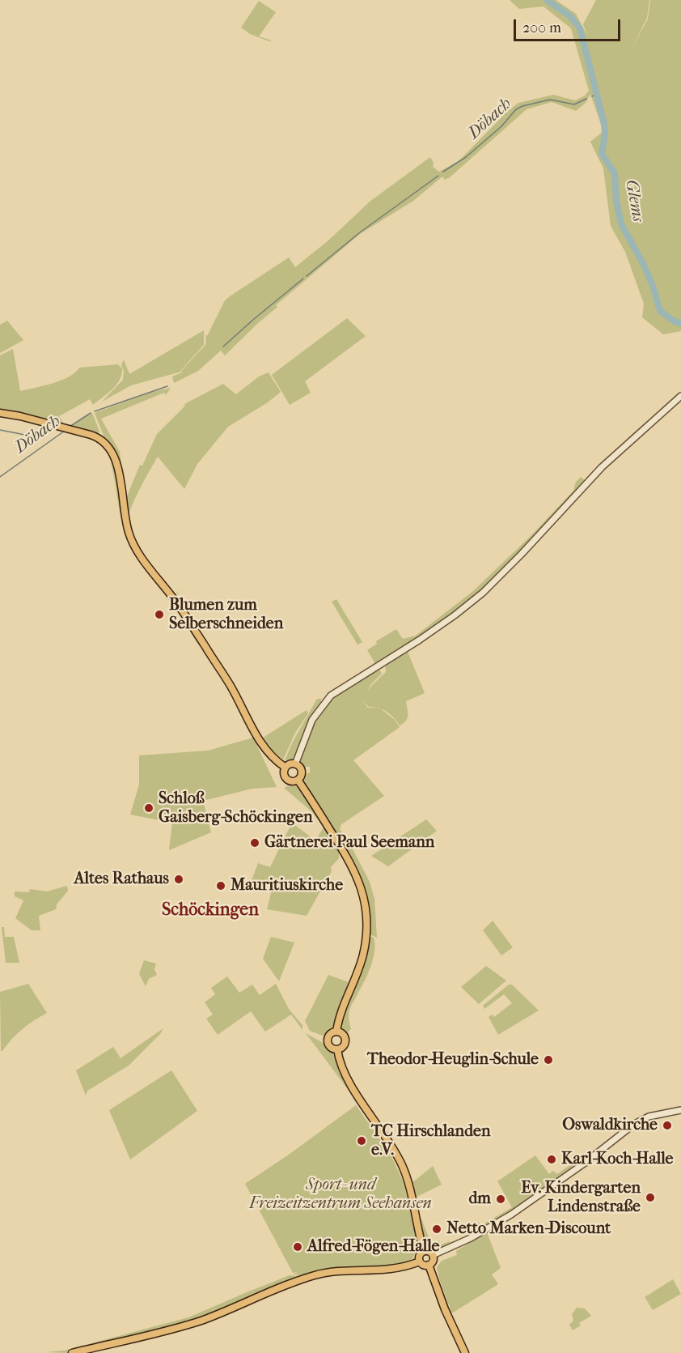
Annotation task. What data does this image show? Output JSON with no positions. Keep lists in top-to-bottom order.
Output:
{
  "districts": ["Schöckingen"],
  "water": ["Döbach", "Glems"],
  "parks": ["Sport- und Freizeitzentrum Seehansen"],
  "places": [
    "Blumen zum Selberschneiden",
    "Schloß Gaisberg-Schöckingen",
    "Gärtnerei Paul Seemann",
    "Altes Rathaus",
    "Mauritiuskirche",
    "Theodor-Heuglin-Schule",
    "Oswaldkirche",
    "TC Hirschlanden e.V.",
    "Karl-Koch-Halle",
    "Ev. Kindergarten Lindenstraße",
    "dm",
    "Netto Marken-Discount",
    "Alfred-Fögen-Halle"
  ],
  "scale_bar": "200 m"
}
